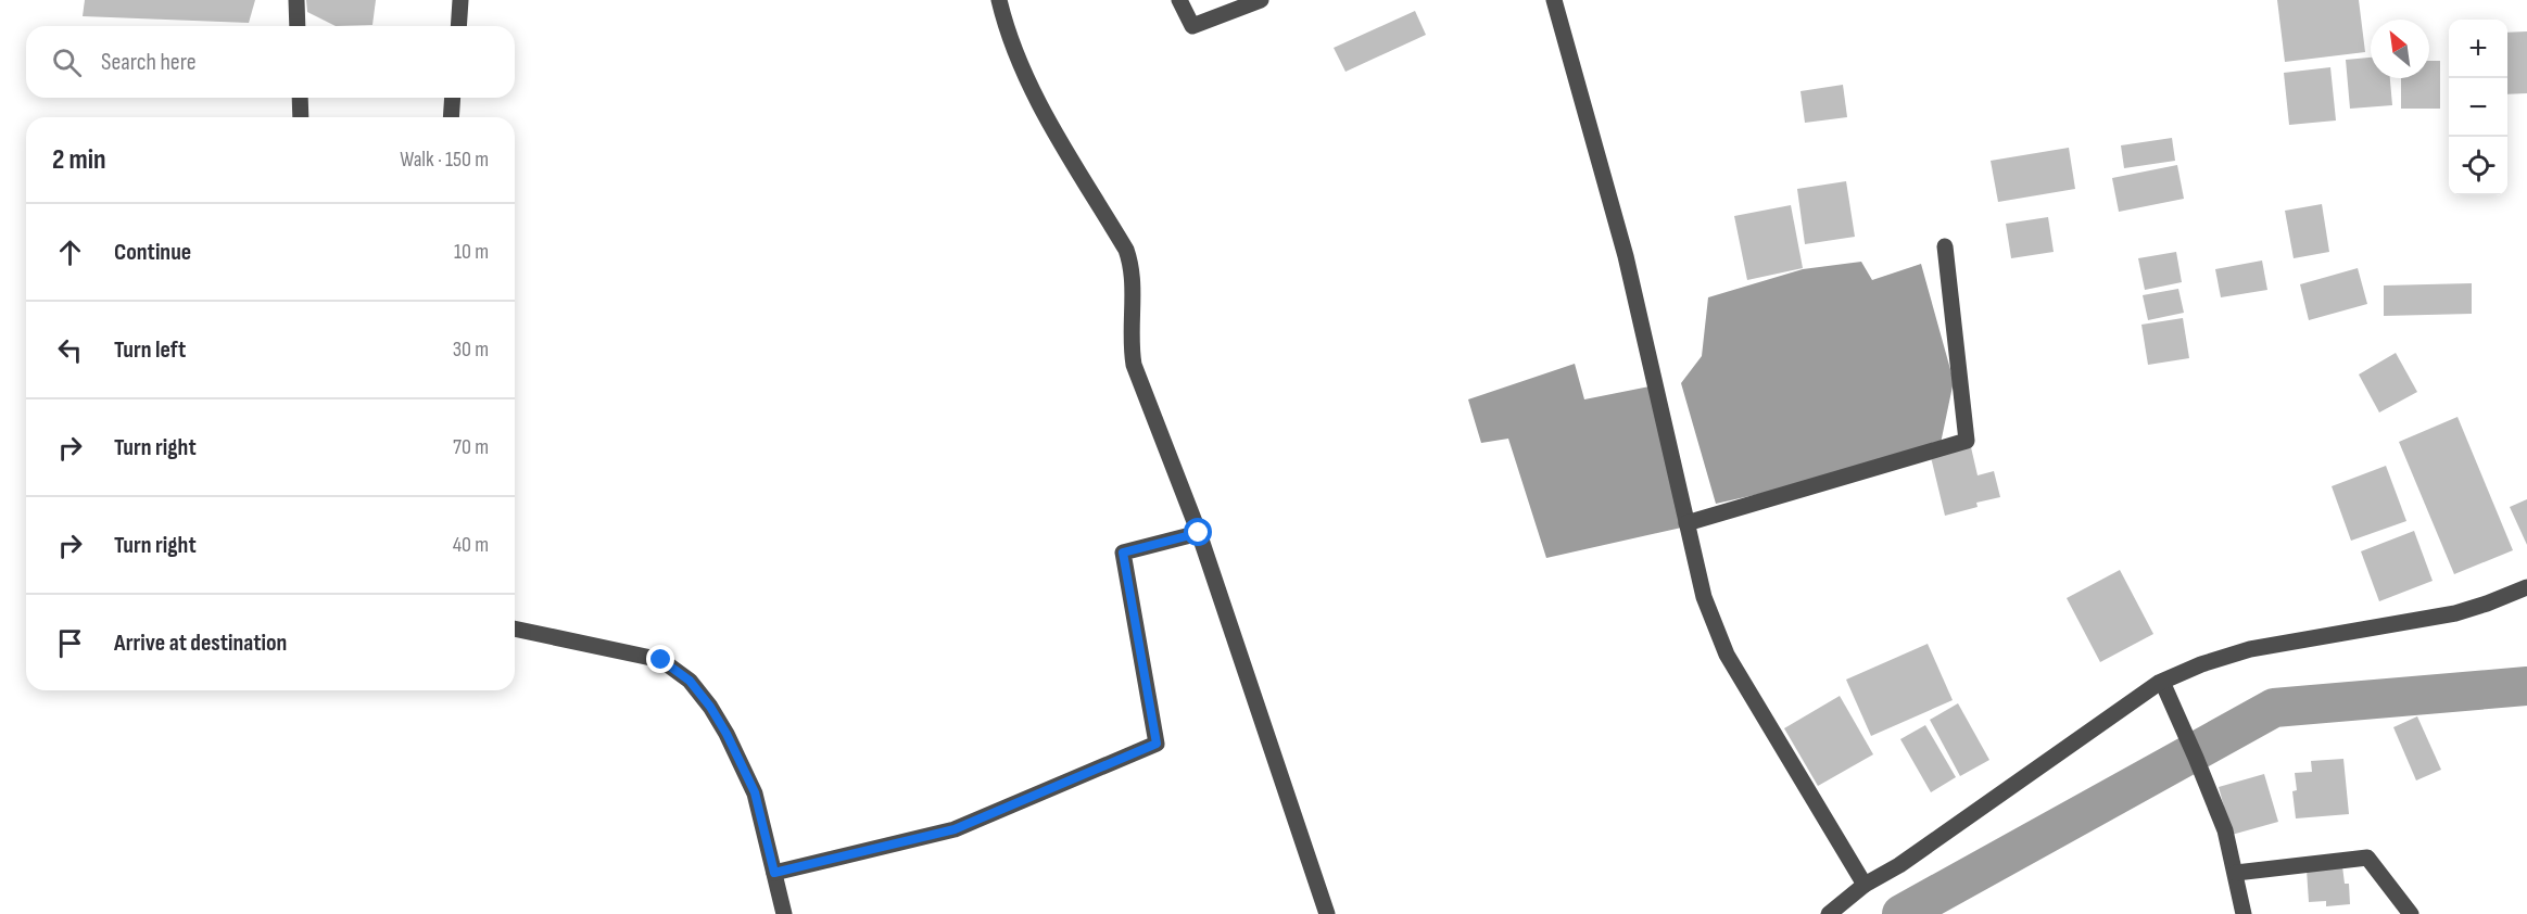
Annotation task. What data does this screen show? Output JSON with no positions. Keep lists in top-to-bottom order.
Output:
{
  "north": "top left",
  "page": {
    "map_buttons": ["+", "−"],
    "search": "Search here",
    "heading": ["2 min", "Walk · 150 m"],
    "list": [
      ["Continue", "10 m"],
      ["Turn left", "30 m"],
      ["Turn right", "70 m"],
      ["Turn right", "40 m"],
      "Arrive at destination"
    ]
  }
}
